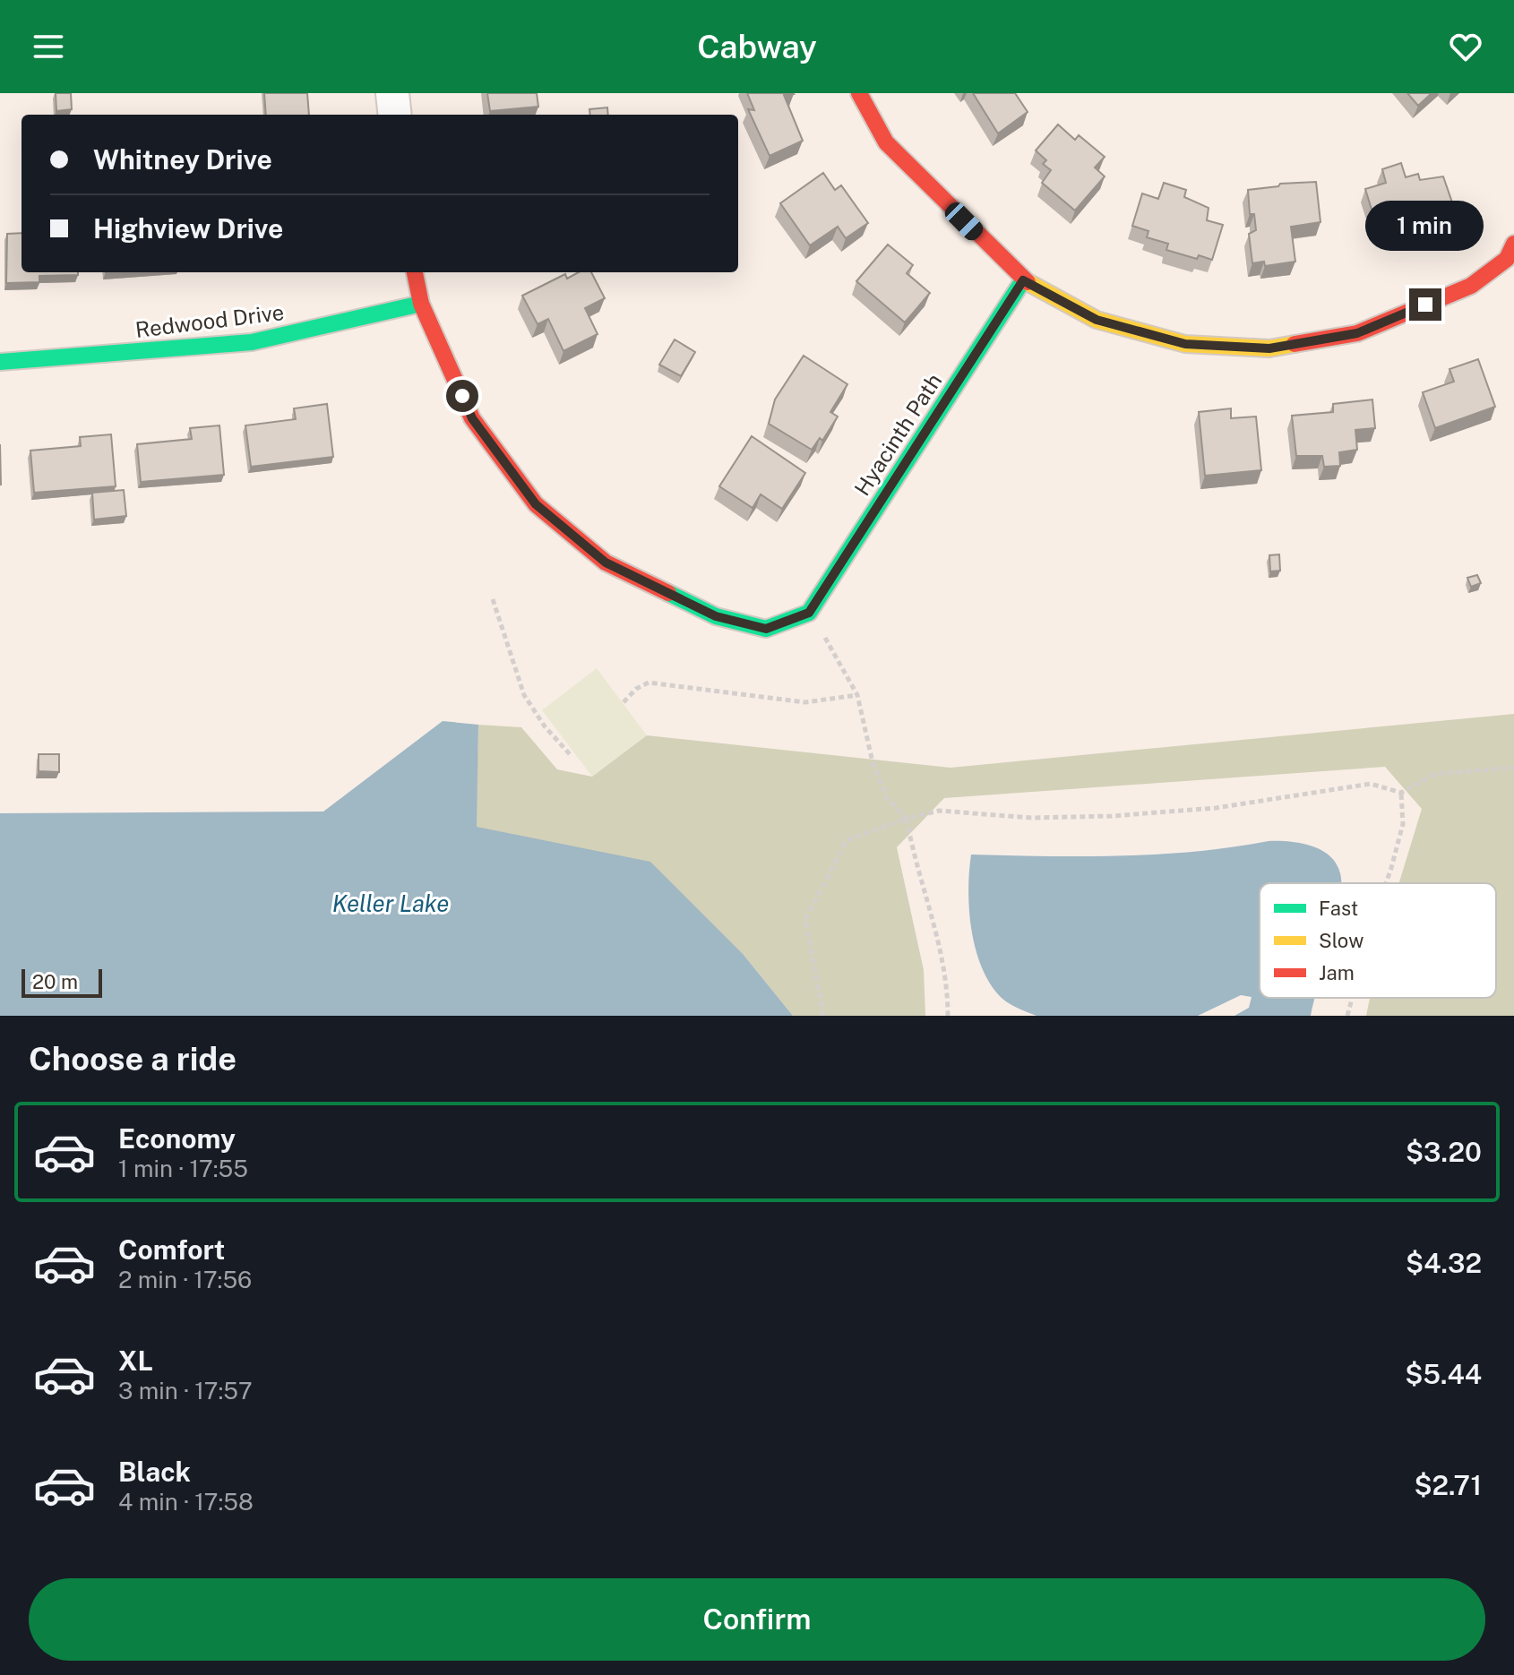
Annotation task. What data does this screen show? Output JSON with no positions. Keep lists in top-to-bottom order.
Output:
{
  "streets": {
    "street": ["Redwood Drive", "Hyacinth Path"]
  },
  "water": ["Keller Lake"],
  "legend": ["Fast", "Slow", "Jam"],
  "scale_bar": "20 m",
  "page": {
    "header": "Cabway",
    "banner": ["Whitney Drive", "Highview Drive"],
    "bubble": "1 min",
    "scale": "20 m",
    "heading": "Choose a ride",
    "list": [
      {
        "name": "Economy",
        "note": "1 min · 17:55",
        "value": "$3.20"
      },
      {
        "name": "Comfort",
        "note": "2 min · 17:56",
        "value": "$4.32"
      },
      {
        "name": "XL",
        "note": "3 min · 17:57",
        "value": "$5.44"
      },
      {
        "name": "Black",
        "note": "4 min · 17:58",
        "value": "$2.71"
      }
    ],
    "buttons": "Confirm"
  }
}
